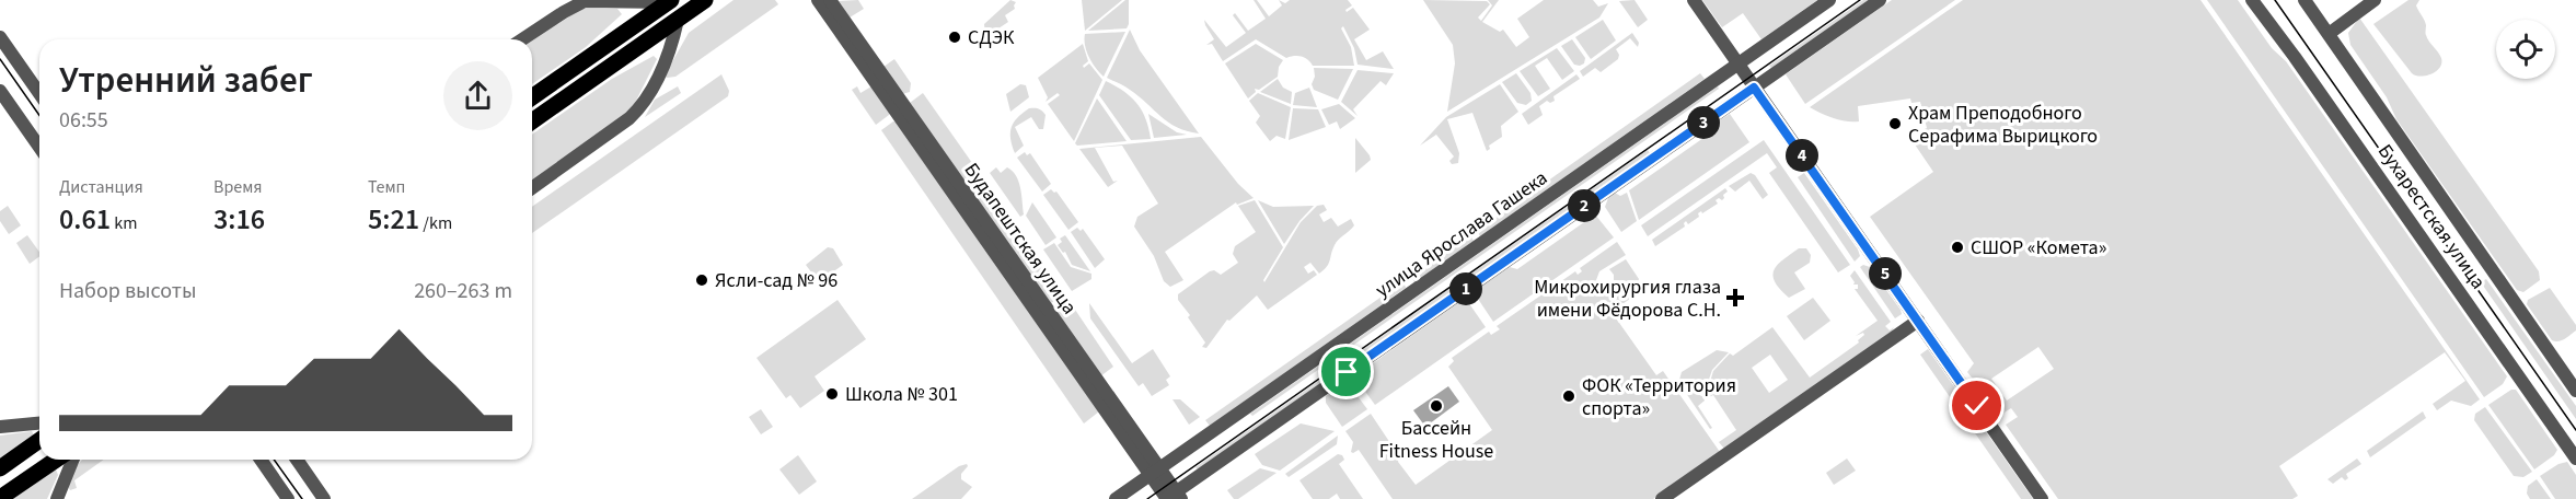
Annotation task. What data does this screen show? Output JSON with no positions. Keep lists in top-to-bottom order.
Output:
{
  "streets": {
    "street": ["Бухарестская улица", "улица Ярослава Гашека", "Будапештская улица"]
  },
  "crossings": [
    ["улица Ярослава Гашека", "Будапештская улица"]
  ],
  "places": {
    "other": [
      "СДЭК",
      "Храм Преподобного Серафима Вырицкого",
      "СШОР «Комета»",
      "Ясли-сад № 96",
      "Школа № 301",
      "ФОК «Территория спорта»",
      "Бассейн Fitness House"
    ],
    "health": ["Микрохирургия глаза имени Фёдорова С.Н."]
  },
  "page": {
    "heading": ["Утренний забег", "06:55"],
    "pins": [
      "3",
      "4",
      "2",
      "5",
      "1"
    ],
    "stats": [
      ["Дистанция", "0.61 km"],
      ["Время", "3:16"],
      ["Темп", "5:21 /km"]
    ],
    "chart": ["Набор высоты", "260–263 m"]
  }
}
